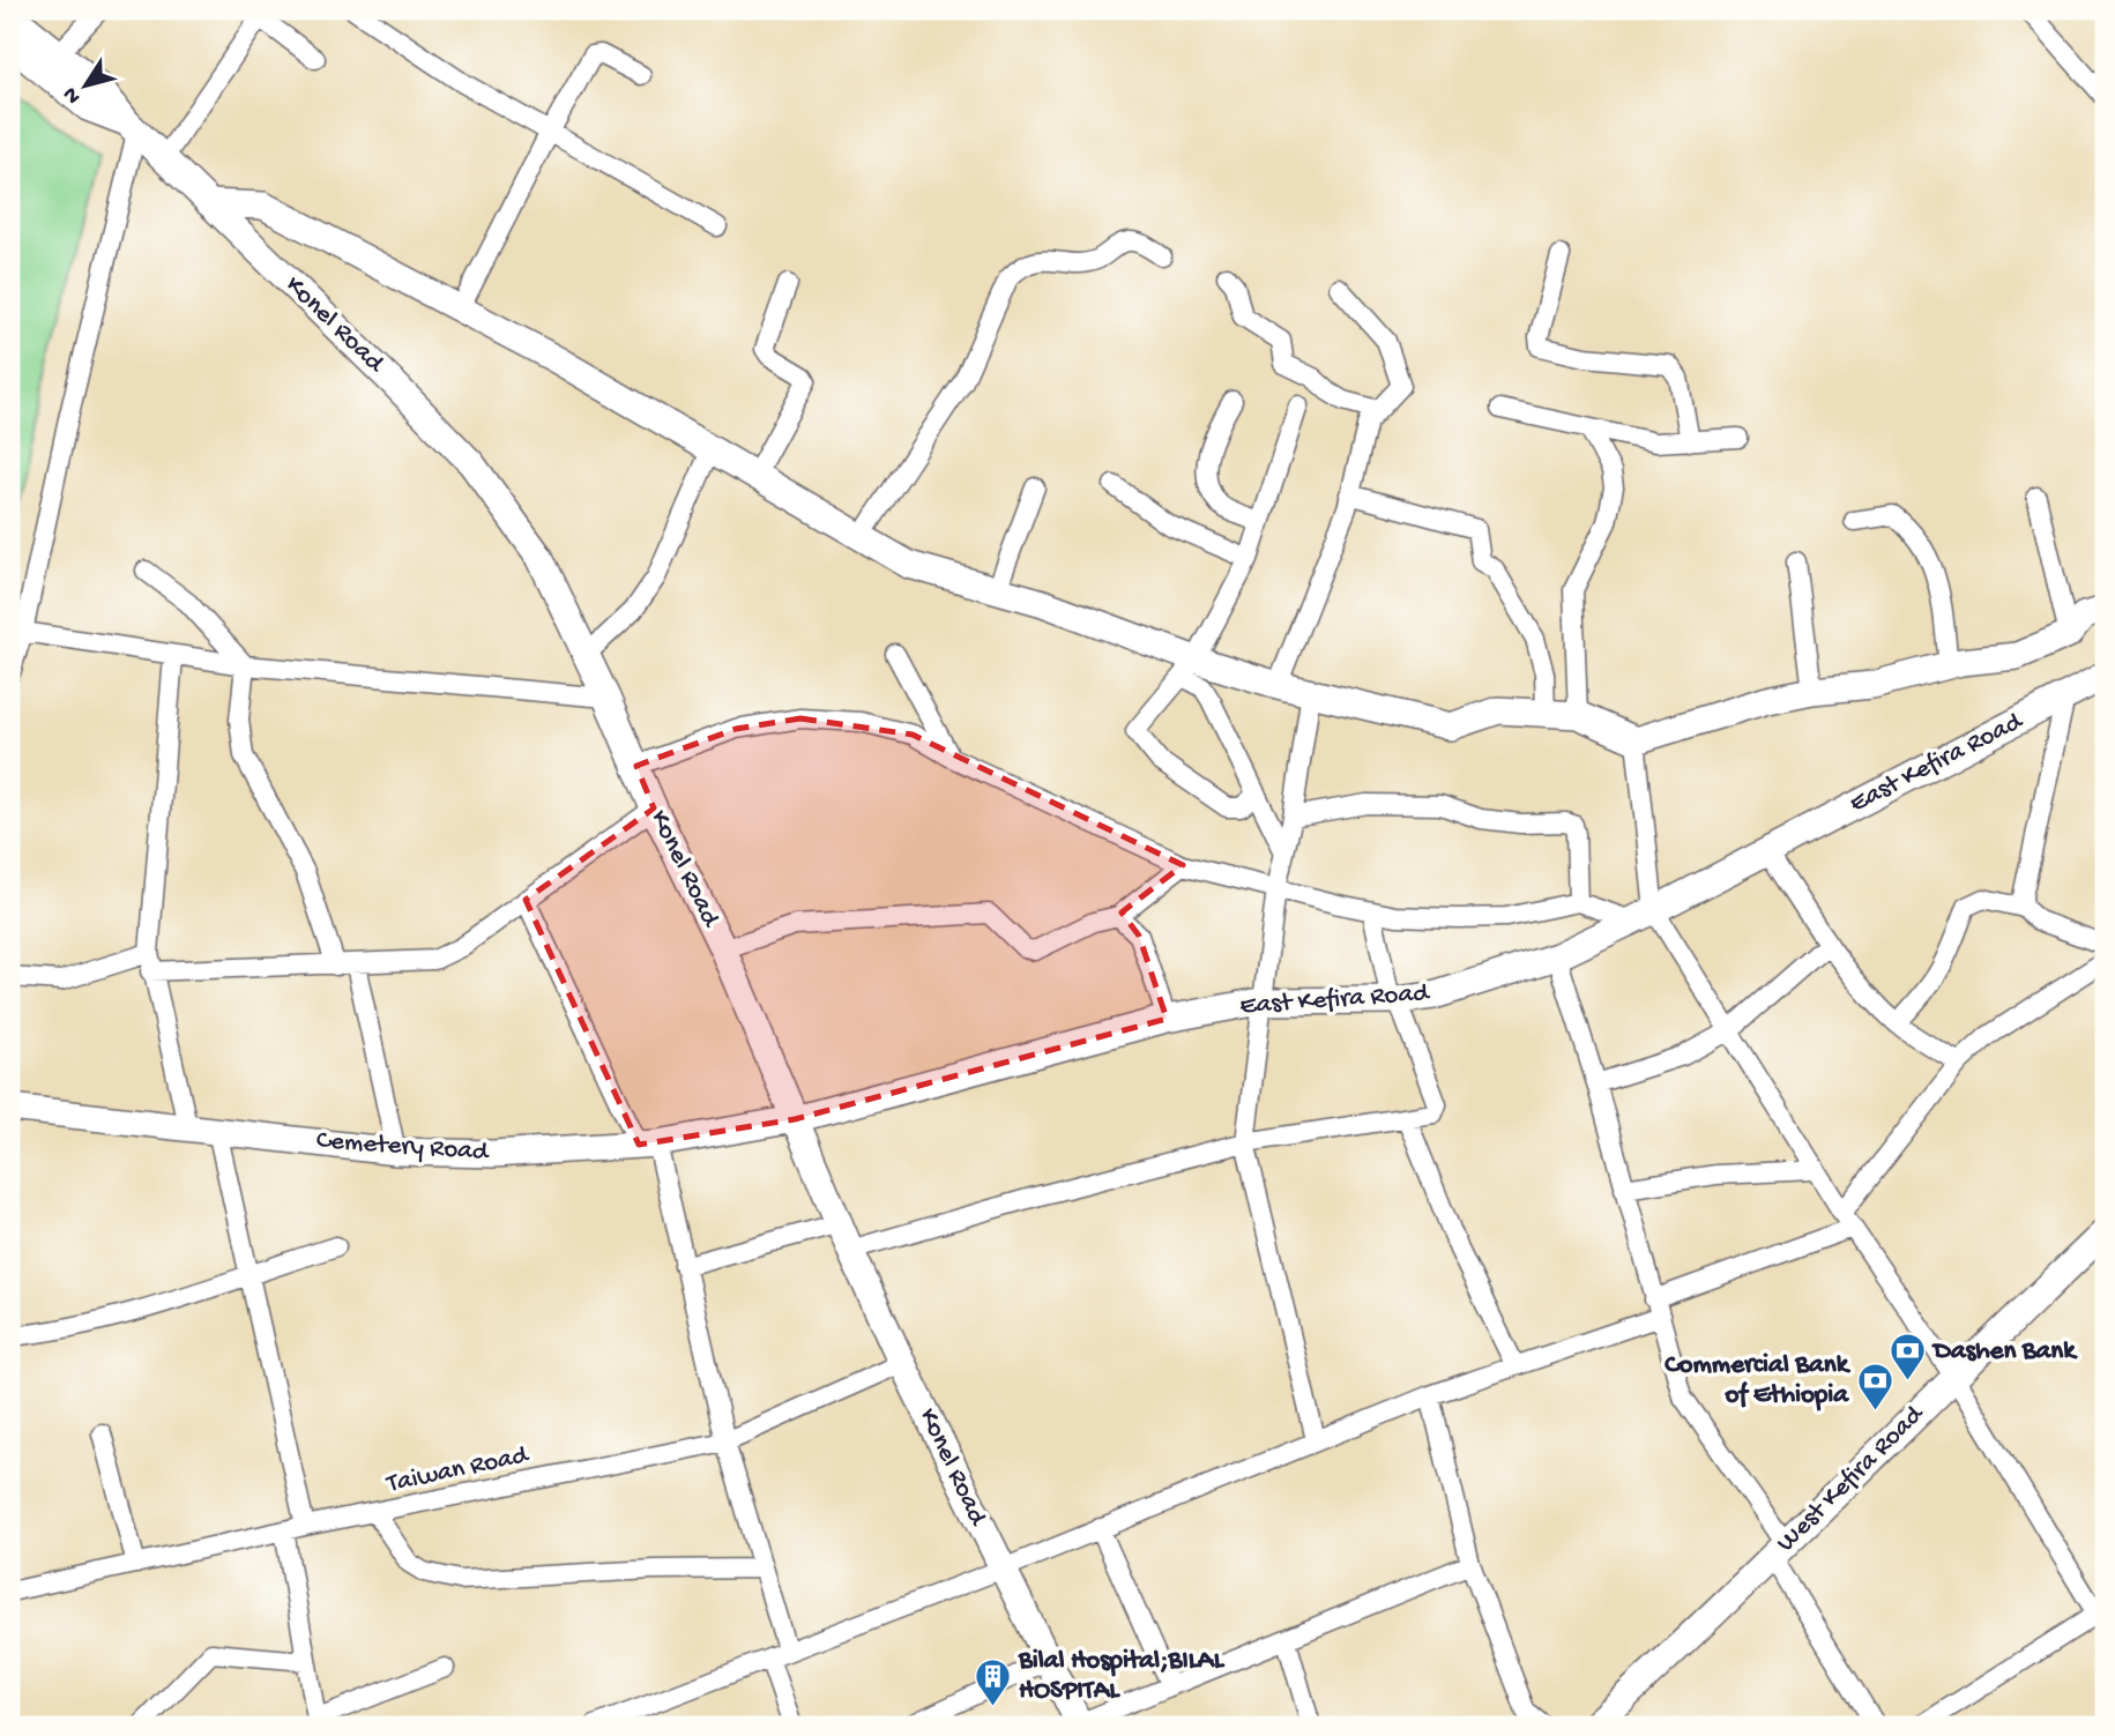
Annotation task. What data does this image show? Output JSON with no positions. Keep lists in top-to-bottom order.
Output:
{
  "streets": {
    "main road": [
      "Konel Road",
      "East Kefira Road",
      "Cemetery Road",
      "West Kefira Road"
    ],
    "street": ["Taiwan Road"]
  },
  "crossings": [
    ["Konel Road", "East Kefira Road"],
    ["Konel Road", "Cemetery Road"],
    ["Konel Road", "Taiwan Road"],
    ["East Kefira Road", "Cemetery Road"]
  ],
  "places": {
    "bank": ["Dashen Bank", "Commercial Bank of Ethiopia"],
    "building": ["Bilal Hospital;BILAL HOSPITAL"]
  },
  "north": "bottom left"
}
